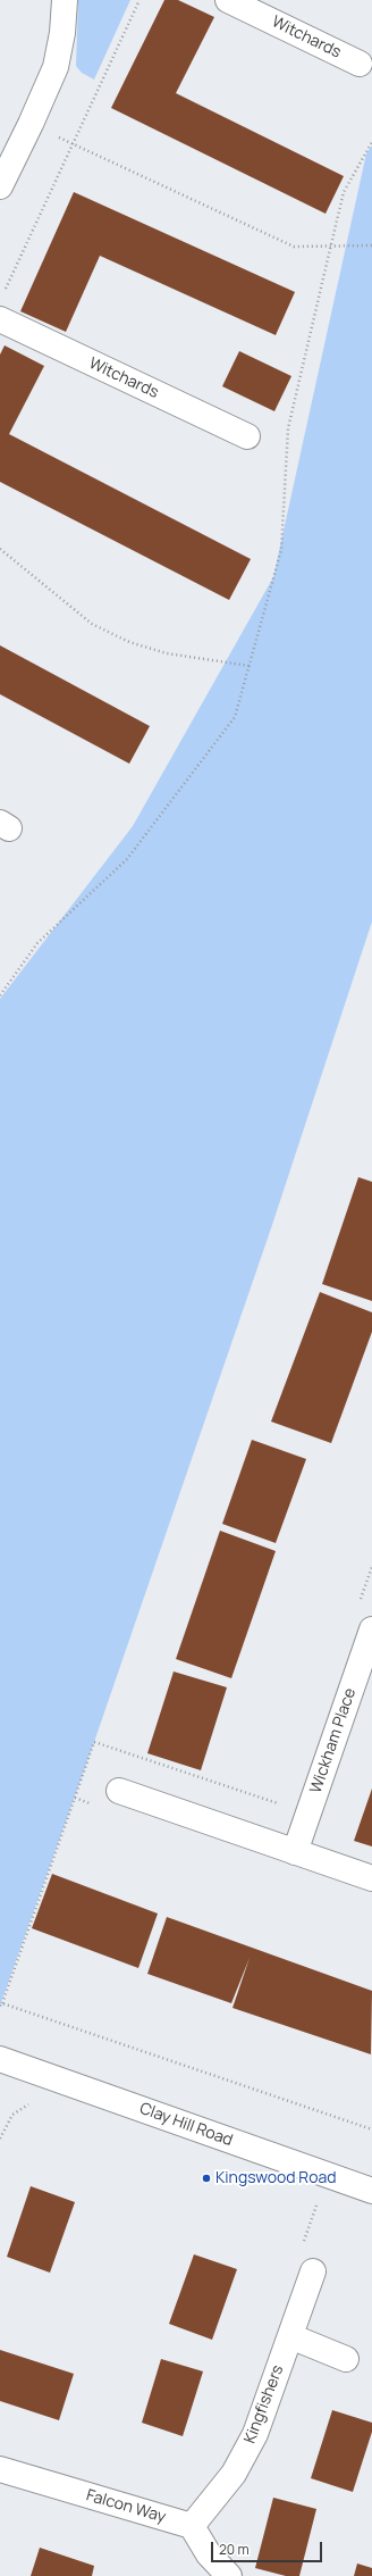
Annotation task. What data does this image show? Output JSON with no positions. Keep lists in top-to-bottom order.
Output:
{
  "streets": {
    "street": [
      "Witchards",
      "Wickham Place",
      "Clay Hill Road",
      "Kingfishers",
      "Falcon Way"
    ]
  },
  "crossings": [
    ["Kingfishers", "Falcon Way"]
  ],
  "places": ["Kingswood Road"],
  "scale_bar": "20 m"
}
